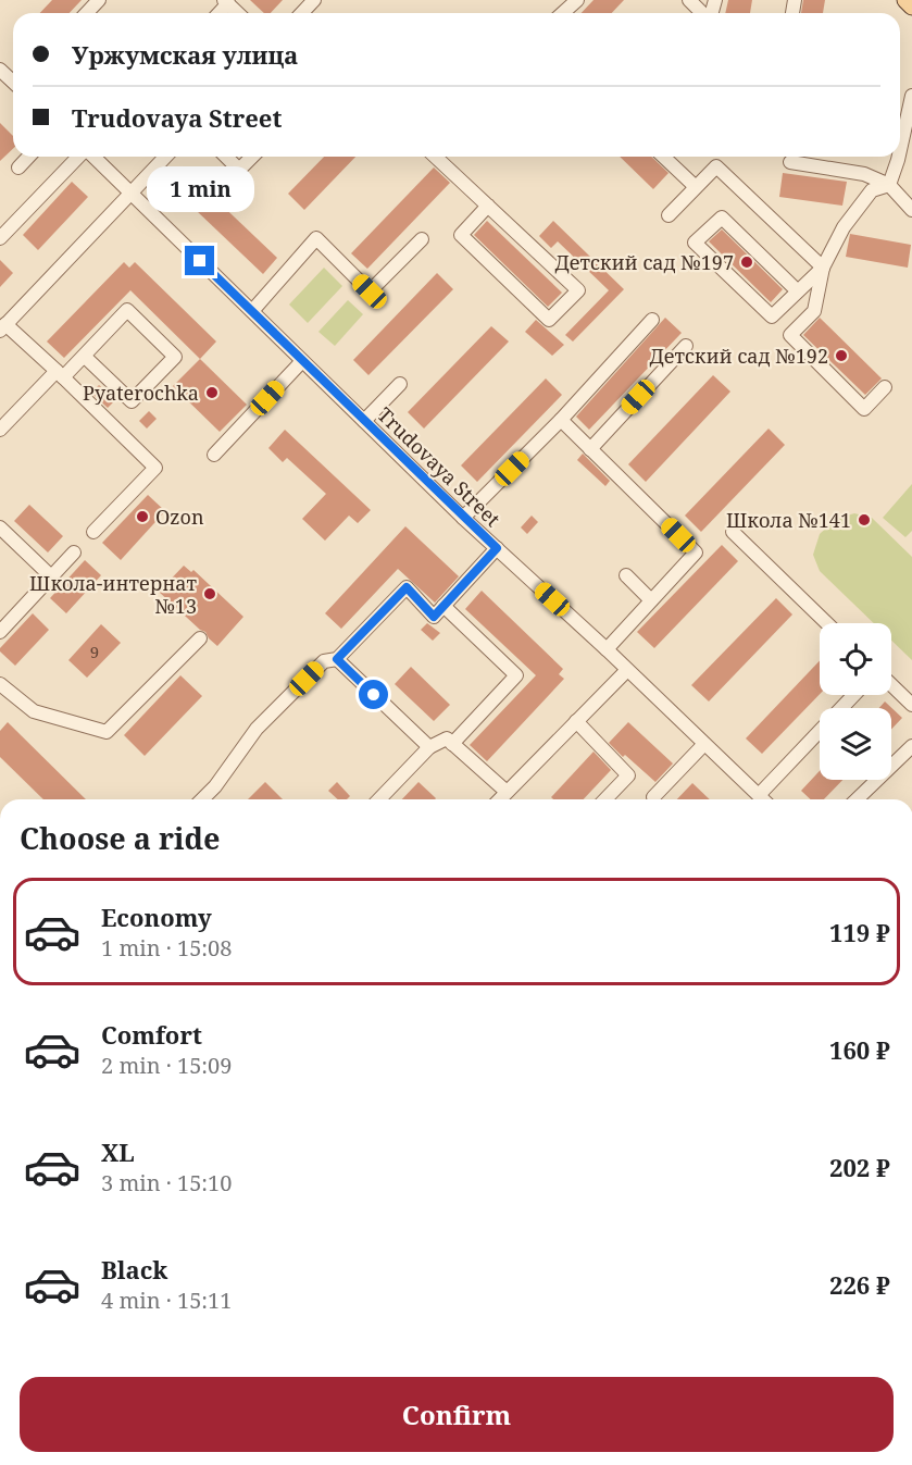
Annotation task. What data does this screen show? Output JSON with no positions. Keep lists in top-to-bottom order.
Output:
{
  "streets": {
    "street": ["Trudovaya Street"]
  },
  "places": [
    "Детский сад №197",
    "Детский сад №192",
    "Pyaterochka",
    "Ozon",
    "Школа №141",
    "Школа-интернат №13"
  ],
  "house_numbers": ["9"],
  "page": {
    "banner": ["Уржумская улица", "Trudovaya Street"],
    "bubble": "1 min",
    "heading": "Choose a ride",
    "list": [
      {
        "name": "Economy",
        "note": "1 min · 15:08",
        "value": "119 ₽"
      },
      {
        "name": "Comfort",
        "note": "2 min · 15:09",
        "value": "160 ₽"
      },
      {
        "name": "XL",
        "note": "3 min · 15:10",
        "value": "202 ₽"
      },
      {
        "name": "Black",
        "note": "4 min · 15:11",
        "value": "226 ₽"
      }
    ],
    "buttons": "Confirm"
  }
}
